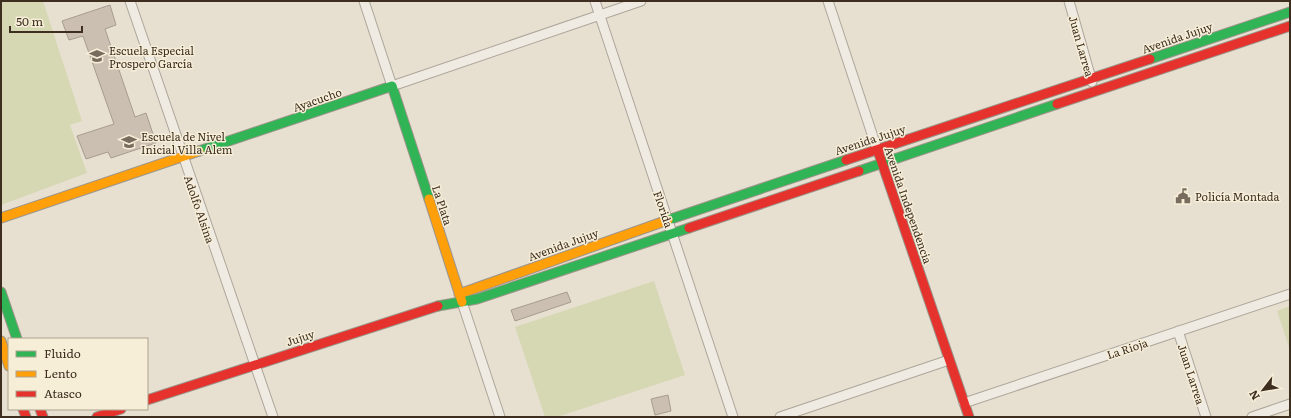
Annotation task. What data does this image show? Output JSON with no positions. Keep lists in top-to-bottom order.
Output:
{
  "streets": {
    "main road": [
      "Avenida Jujuy",
      "Ayacucho",
      "La Plata",
      "Avenida Independencia",
      "Jujuy"
    ],
    "street": [
      "Juan Larrea",
      "Adolfo Alsina",
      "Florida",
      "La Rioja"
    ]
  },
  "crossings": [
    ["Avenida Jujuy", "Juan Larrea"],
    ["Avenida Jujuy", "La Plata"],
    ["Avenida Jujuy", "Avenida Independencia"],
    ["Avenida Jujuy", "Florida"],
    ["Avenida Jujuy", "Jujuy"],
    ["Juan Larrea", "La Rioja"],
    ["Ayacucho", "La Plata"],
    ["Ayacucho", "Adolfo Alsina"],
    ["Ayacucho", "Florida"],
    ["La Plata", "Jujuy"],
    ["Avenida Independencia", "La Rioja"],
    ["Adolfo Alsina", "Jujuy"]
  ],
  "places": {
    "school or university": ["Escuela Especial Prospero García", "Escuela de Nivel Inicial Villa Alem"],
    "public building": ["Policía Montada"]
  },
  "legend": ["Fluido", "Lento", "Atasco"],
  "scale_bar": "50 m",
  "north": "bottom left"
}
